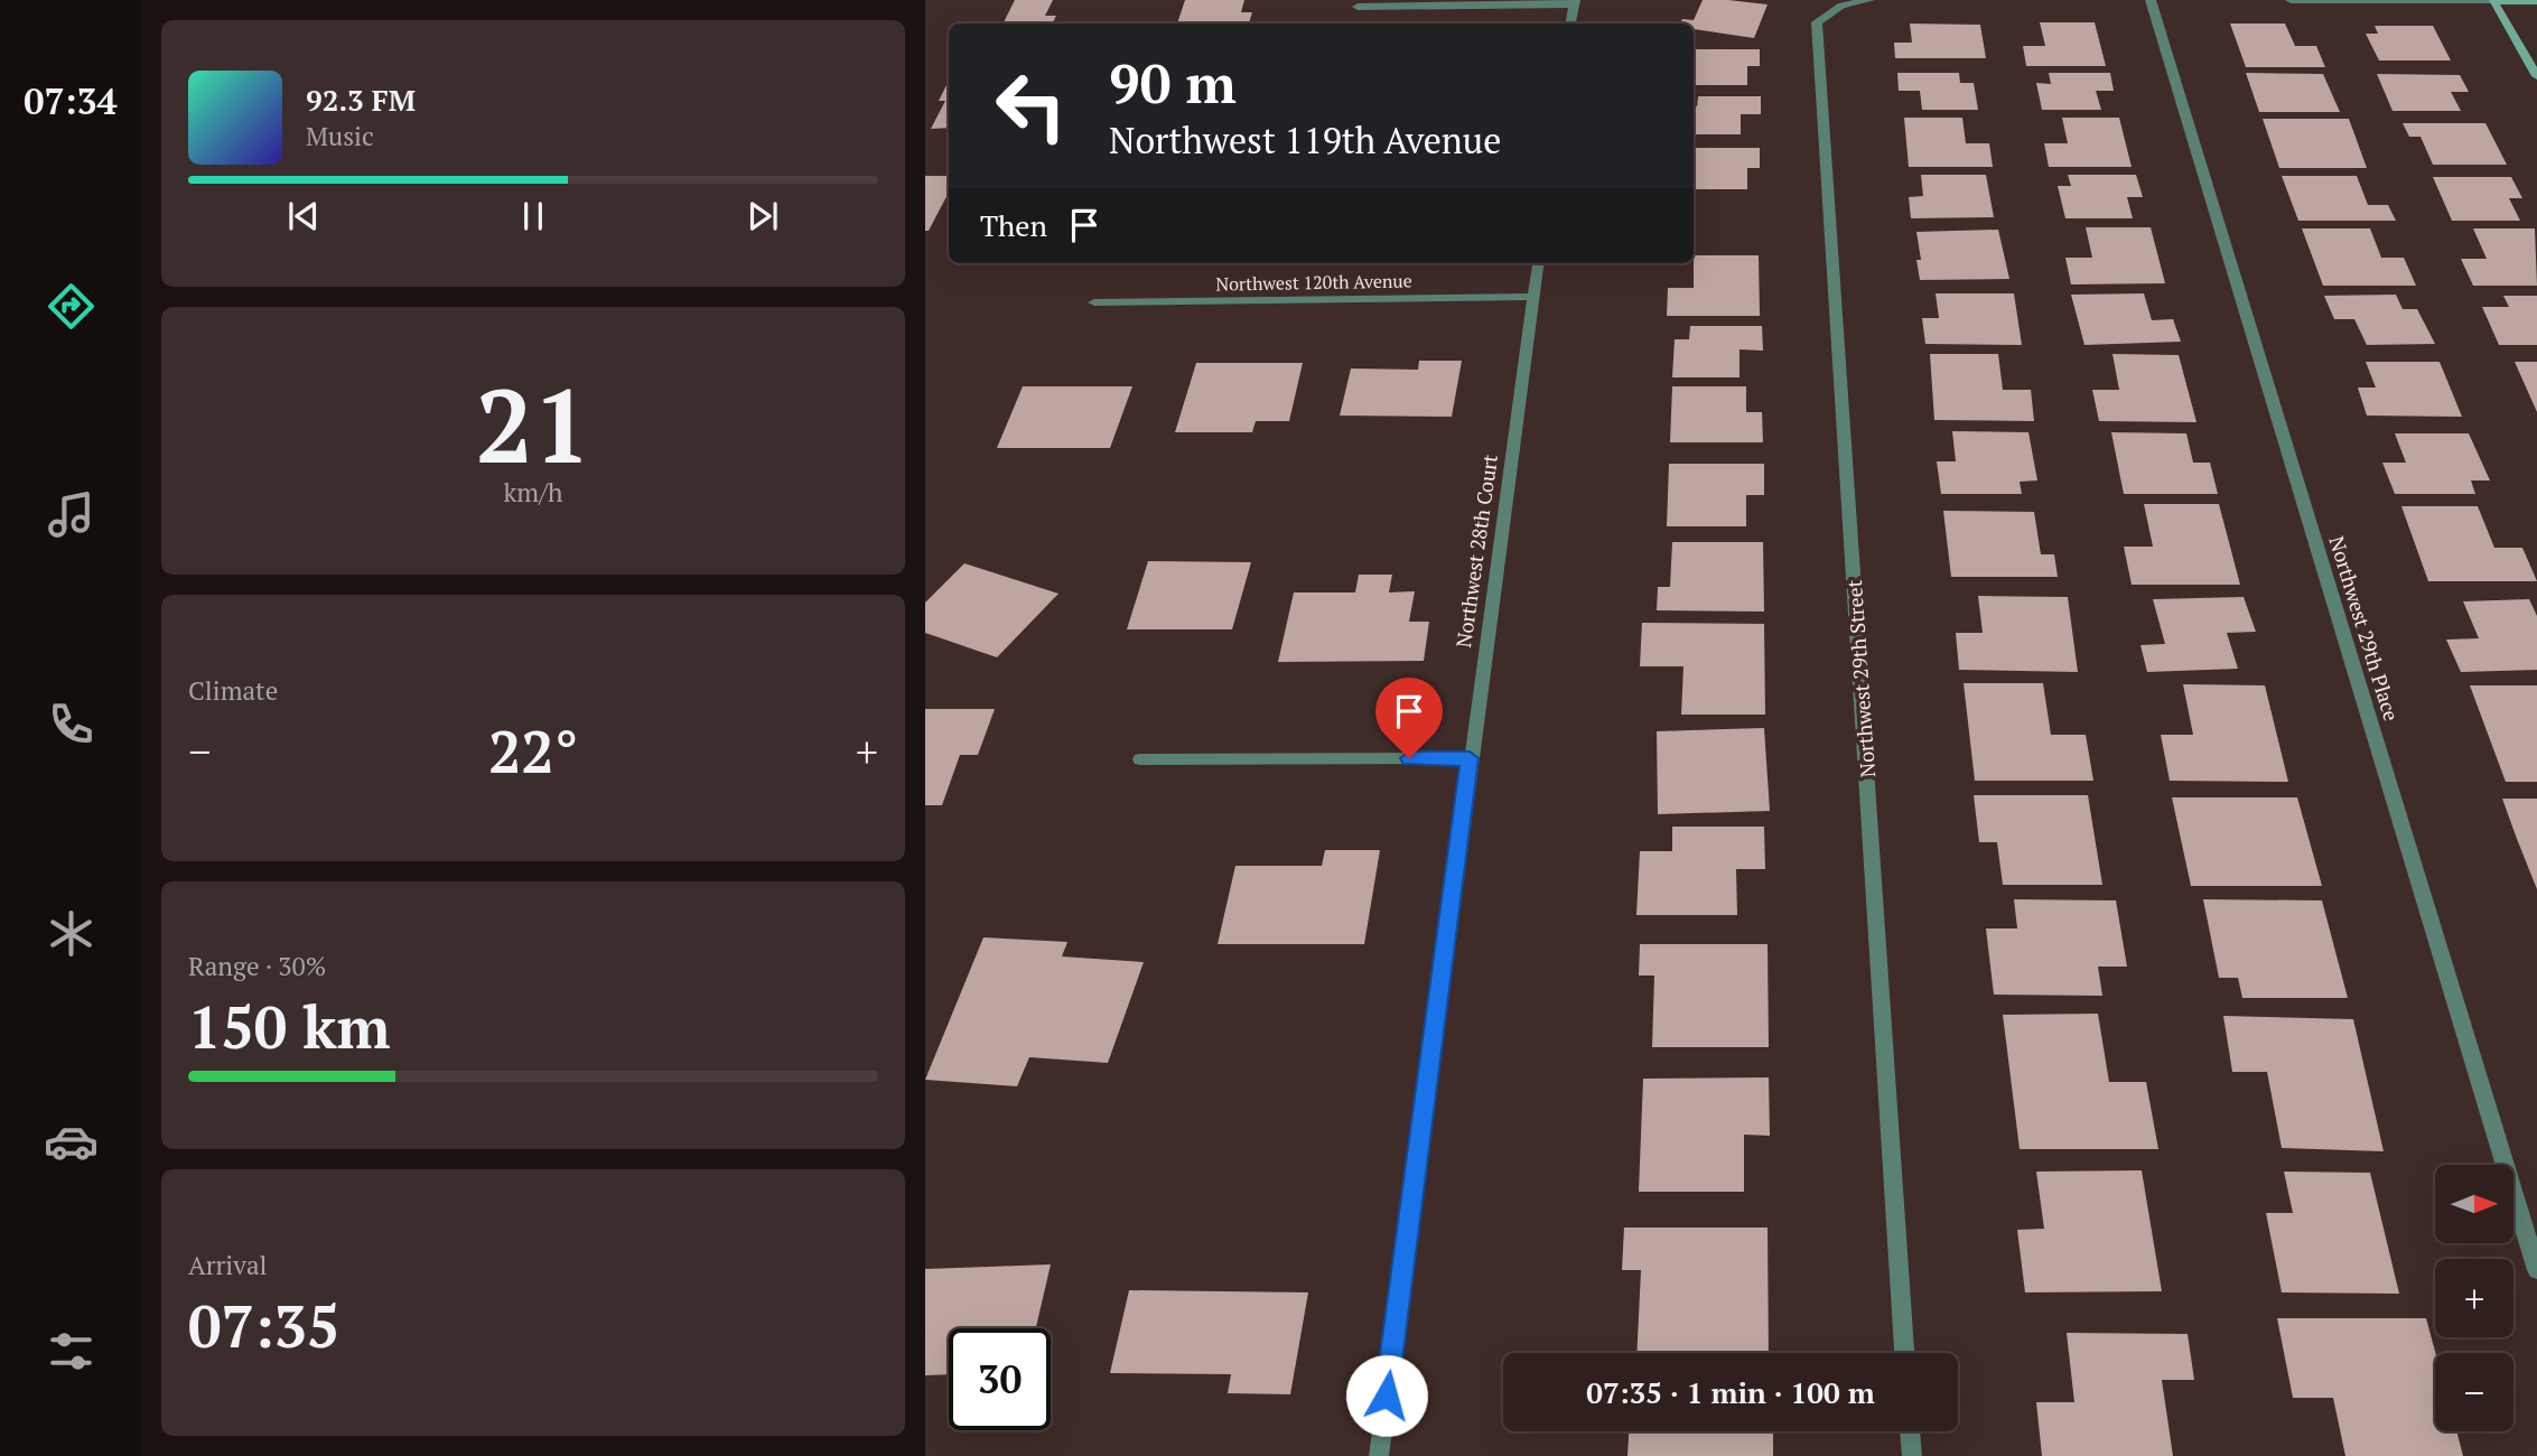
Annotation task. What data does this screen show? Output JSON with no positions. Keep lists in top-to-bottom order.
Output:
{
  "streets": {
    "street": [
      "Northwest 120th Avenue",
      "Northwest 28th Court",
      "Northwest 29th Place",
      "Northwest 29th Street"
    ]
  },
  "crossings": [
    ["Northwest 120th Avenue", "Northwest 28th Court"]
  ],
  "north": "right",
  "page": {
    "tabs": "07:34",
    "turn": ["90 m", "Northwest 119th Avenue"],
    "song": ["92.3 FM", "Music"],
    "then": "Then",
    "tile": [
      ["21", "km/h"],
      "Climate",
      ["Range · 30%", "150 km"],
      ["Arrival", "07:35"]
    ],
    "heat": ["−", "22°", "+"],
    "map_buttons": ["+", "−"],
    "limit": "30",
    "trip": "07:35 · 1 min · 100 m"
  }
}
